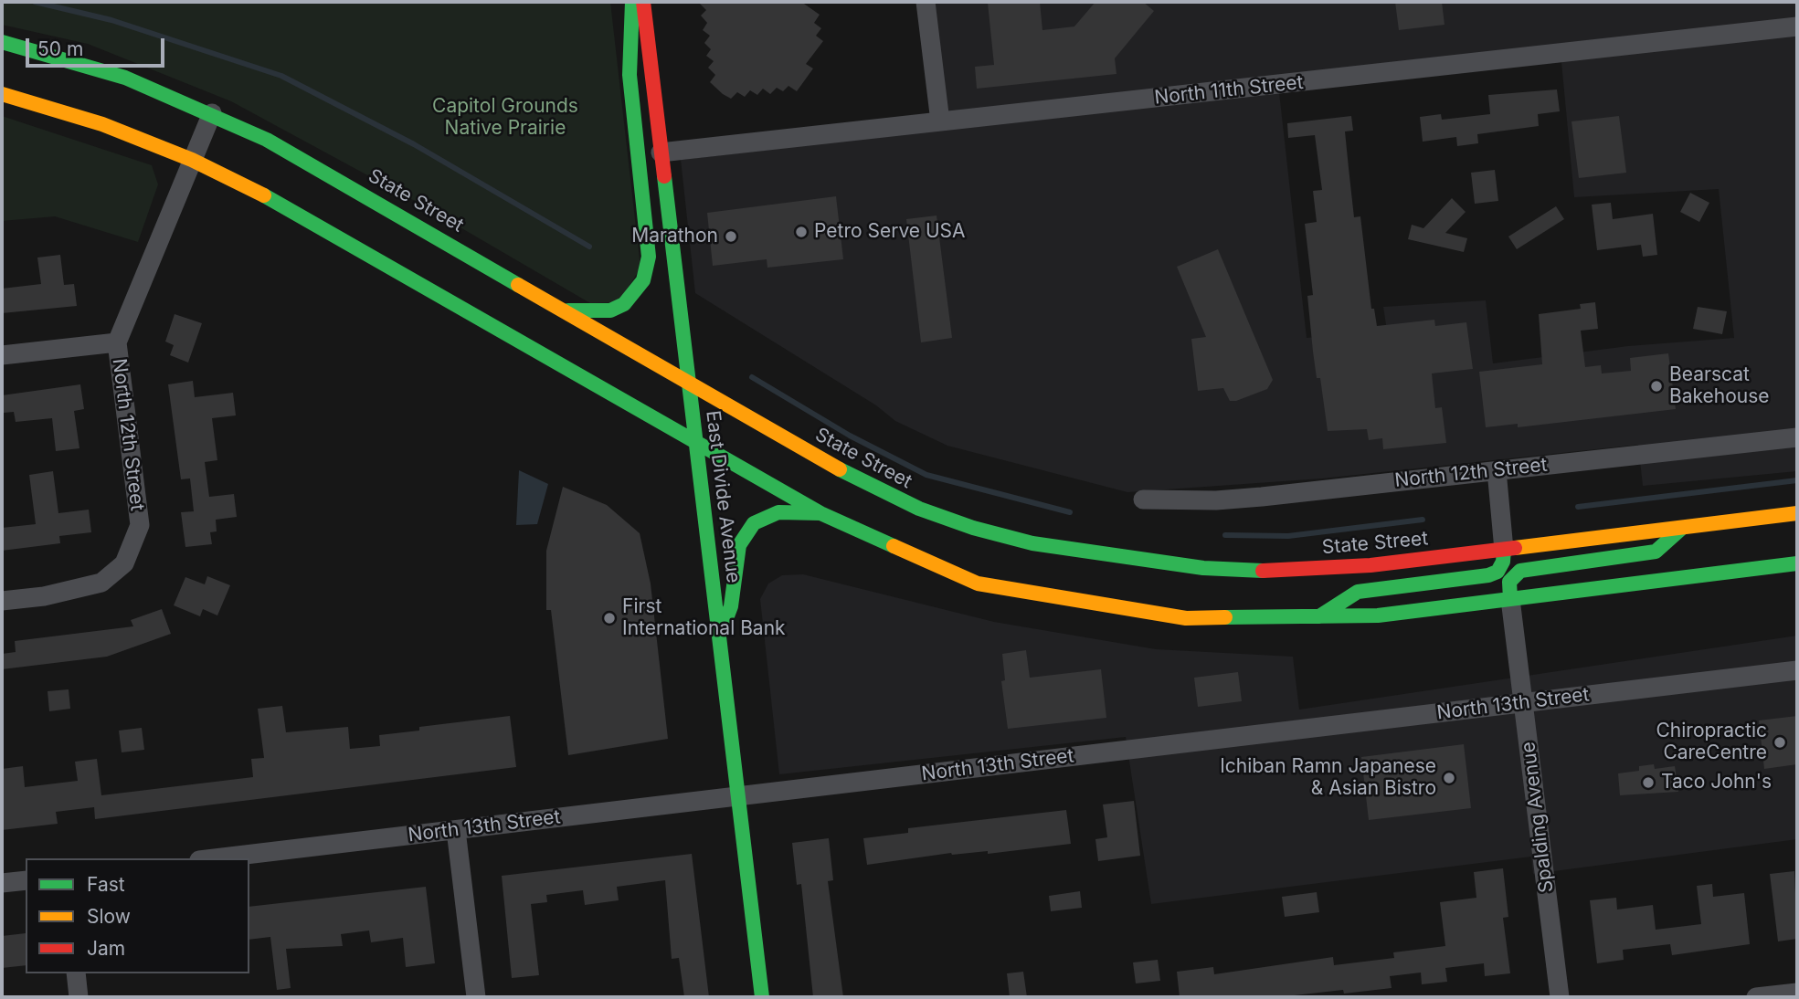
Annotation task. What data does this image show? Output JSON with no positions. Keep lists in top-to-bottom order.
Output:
{
  "streets": {
    "main road": ["State Street", "East Divide Avenue"],
    "street": [
      "North 11th Street",
      "North 12th Street",
      "North 13th Street",
      "Spalding Avenue"
    ]
  },
  "crossings": [
    ["North 11th Street", "East Divide Avenue"],
    ["State Street", "North 12th Street"],
    ["State Street", "East Divide Avenue"],
    ["East Divide Avenue", "North 13th Street"],
    ["North 13th Street", "Spalding Avenue"]
  ],
  "parks": ["Capitol Grounds Native Prairie"],
  "places": [
    "Petro Serve USA",
    "Marathon",
    "Bearscat Bakehouse",
    "First International Bank",
    "Chiropractic CareCentre",
    "Ichiban Ramn Japanese & Asian Bistro",
    "Taco John's"
  ],
  "legend": ["Fast", "Slow", "Jam"],
  "scale_bar": "50 m"
}
